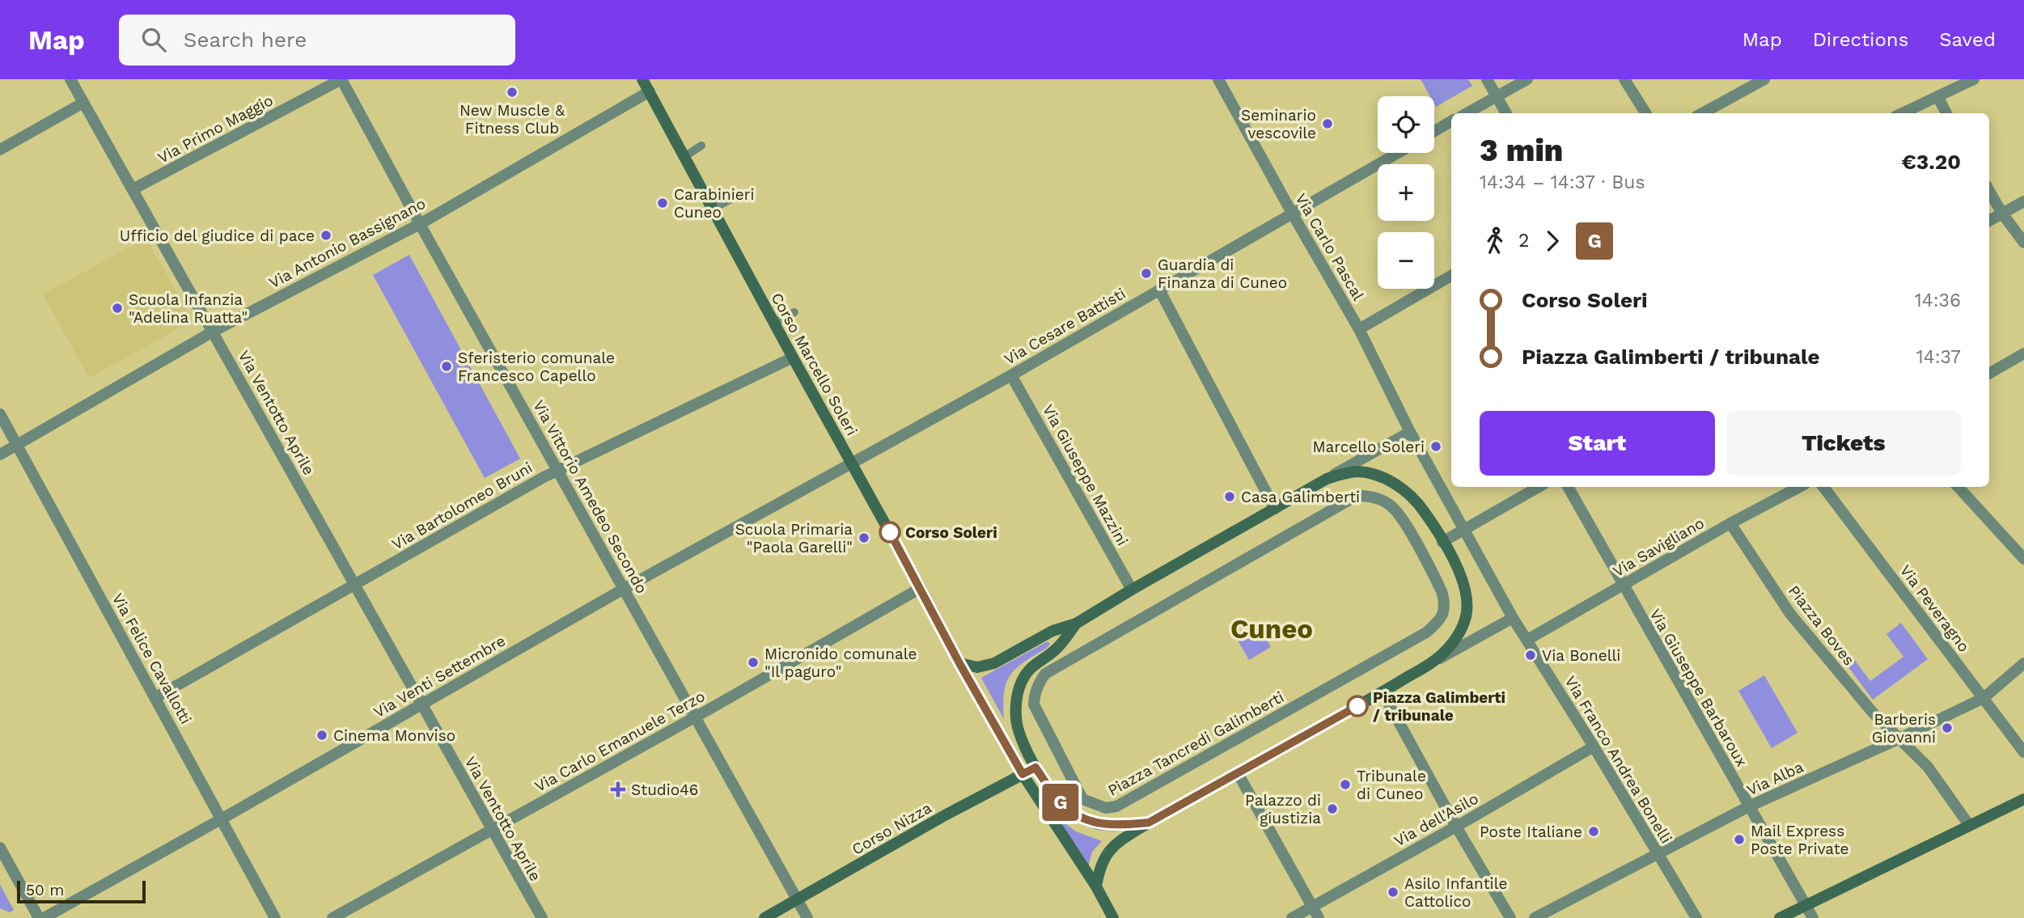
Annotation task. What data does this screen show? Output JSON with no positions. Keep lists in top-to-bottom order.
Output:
{
  "streets": {
    "street": [
      "Via Primo Maggio",
      "Via Antonio Bassignano",
      "Via Carlo Pascal",
      "Via Cesare Battisti",
      "Corso Marcello Soleri",
      "Via Ventotto Aprile",
      "Via Giuseppe Mazzini",
      "Via Vittorio Amedeo Secondo",
      "Via Bartolomeo Bruni",
      "Via Savigliano",
      "Via Peveragno",
      "Piazza Boves",
      "Via Felice Cavallotti",
      "Via Venti Settembre",
      "Via Giuseppe Barbaroux",
      "Via Carlo Emanuele Terzo",
      "Piazza Tancredi Galimberti",
      "Via Franco Andrea Bonelli",
      "Via Alba",
      "Via dell'Asilo",
      "Corso Nizza"
    ]
  },
  "crossings": [
    ["Via Primo Maggio", "Via Ventotto Aprile"],
    ["Via Primo Maggio", "Via Vittorio Amedeo Secondo"],
    ["Via Antonio Bassignano", "Corso Marcello Soleri"],
    ["Via Antonio Bassignano", "Via Ventotto Aprile"],
    ["Via Antonio Bassignano", "Via Vittorio Amedeo Secondo"],
    ["Via Antonio Bassignano", "Via Felice Cavallotti"],
    ["Via Carlo Pascal", "Via Cesare Battisti"],
    ["Via Cesare Battisti", "Corso Marcello Soleri"],
    ["Via Cesare Battisti", "Via Giuseppe Mazzini"],
    ["Via Cesare Battisti", "Via Venti Settembre"],
    ["Corso Marcello Soleri", "Via Bartolomeo Bruni"],
    ["Corso Marcello Soleri", "Via Venti Settembre"],
    ["Corso Marcello Soleri", "Via Carlo Emanuele Terzo"],
    ["Via Ventotto Aprile", "Via Bartolomeo Bruni"],
    ["Via Ventotto Aprile", "Via Venti Settembre"],
    ["Via Ventotto Aprile", "Via Carlo Emanuele Terzo"],
    ["Via Vittorio Amedeo Secondo", "Via Bartolomeo Bruni"],
    ["Via Vittorio Amedeo Secondo", "Via Venti Settembre"],
    ["Via Vittorio Amedeo Secondo", "Via Carlo Emanuele Terzo"],
    ["Via Vittorio Amedeo Secondo", "Corso Nizza"],
    ["Via Bartolomeo Bruni", "Via Felice Cavallotti"],
    ["Via Savigliano", "Piazza Boves"],
    ["Via Savigliano", "Via Giuseppe Barbaroux"],
    ["Via Savigliano", "Via Franco Andrea Bonelli"],
    ["Via Peveragno", "Via Alba"],
    ["Piazza Boves", "Via Alba"],
    ["Via Felice Cavallotti", "Via Venti Settembre"],
    ["Via Giuseppe Barbaroux", "Via Alba"],
    ["Via Franco Andrea Bonelli", "Via Alba"],
    ["Via Franco Andrea Bonelli", "Via dell'Asilo"]
  ],
  "districts": ["Cuneo"],
  "places": {
    "other": [
      "New Muscle & Fitness Club",
      "Seminario vescovile",
      "Carabinieri Cuneo",
      "Ufficio del giudice di pace",
      "Guardia di Finanza di Cuneo",
      "Scuola Infanzia \"Adelina Ruatta\"",
      "Sferisterio comunale Francesco Capello",
      "Marcello Soleri",
      "Casa Galimberti",
      "Corso Soleri",
      "Scuola Primaria \"Paola Garelli\"",
      "Via Bonelli",
      "Micronido comunale \"Il paguro\"",
      "Piazza Galimberti / tribunale",
      "Barberis Giovanni",
      "Cinema Monviso",
      "Tribunale di Cuneo",
      "Palazzo di giustizia",
      "Poste Italiane",
      "Mail Express Poste Private",
      "Asilo Infantile Cattolico"
    ],
    "health": ["Studio46"]
  },
  "lines": ["bus line G"],
  "scale_bar": "50 m",
  "page": {
    "header": "Map",
    "search": "Search here",
    "nav": ["Map", "Directions", "Saved"],
    "on_map": "G",
    "map_buttons": ["+", "−"],
    "heading": ["3 min", "14:34 – 14:37 · Bus", "€3.20"],
    "legs": ["2", "G"],
    "list": [
      {
        "name": "Corso Soleri",
        "value": "14:36"
      },
      {
        "name": "Piazza Galimberti / tribunale",
        "value": "14:37"
      }
    ],
    "buttons": ["Start", "Tickets"],
    "scale": "50 m"
  }
}
